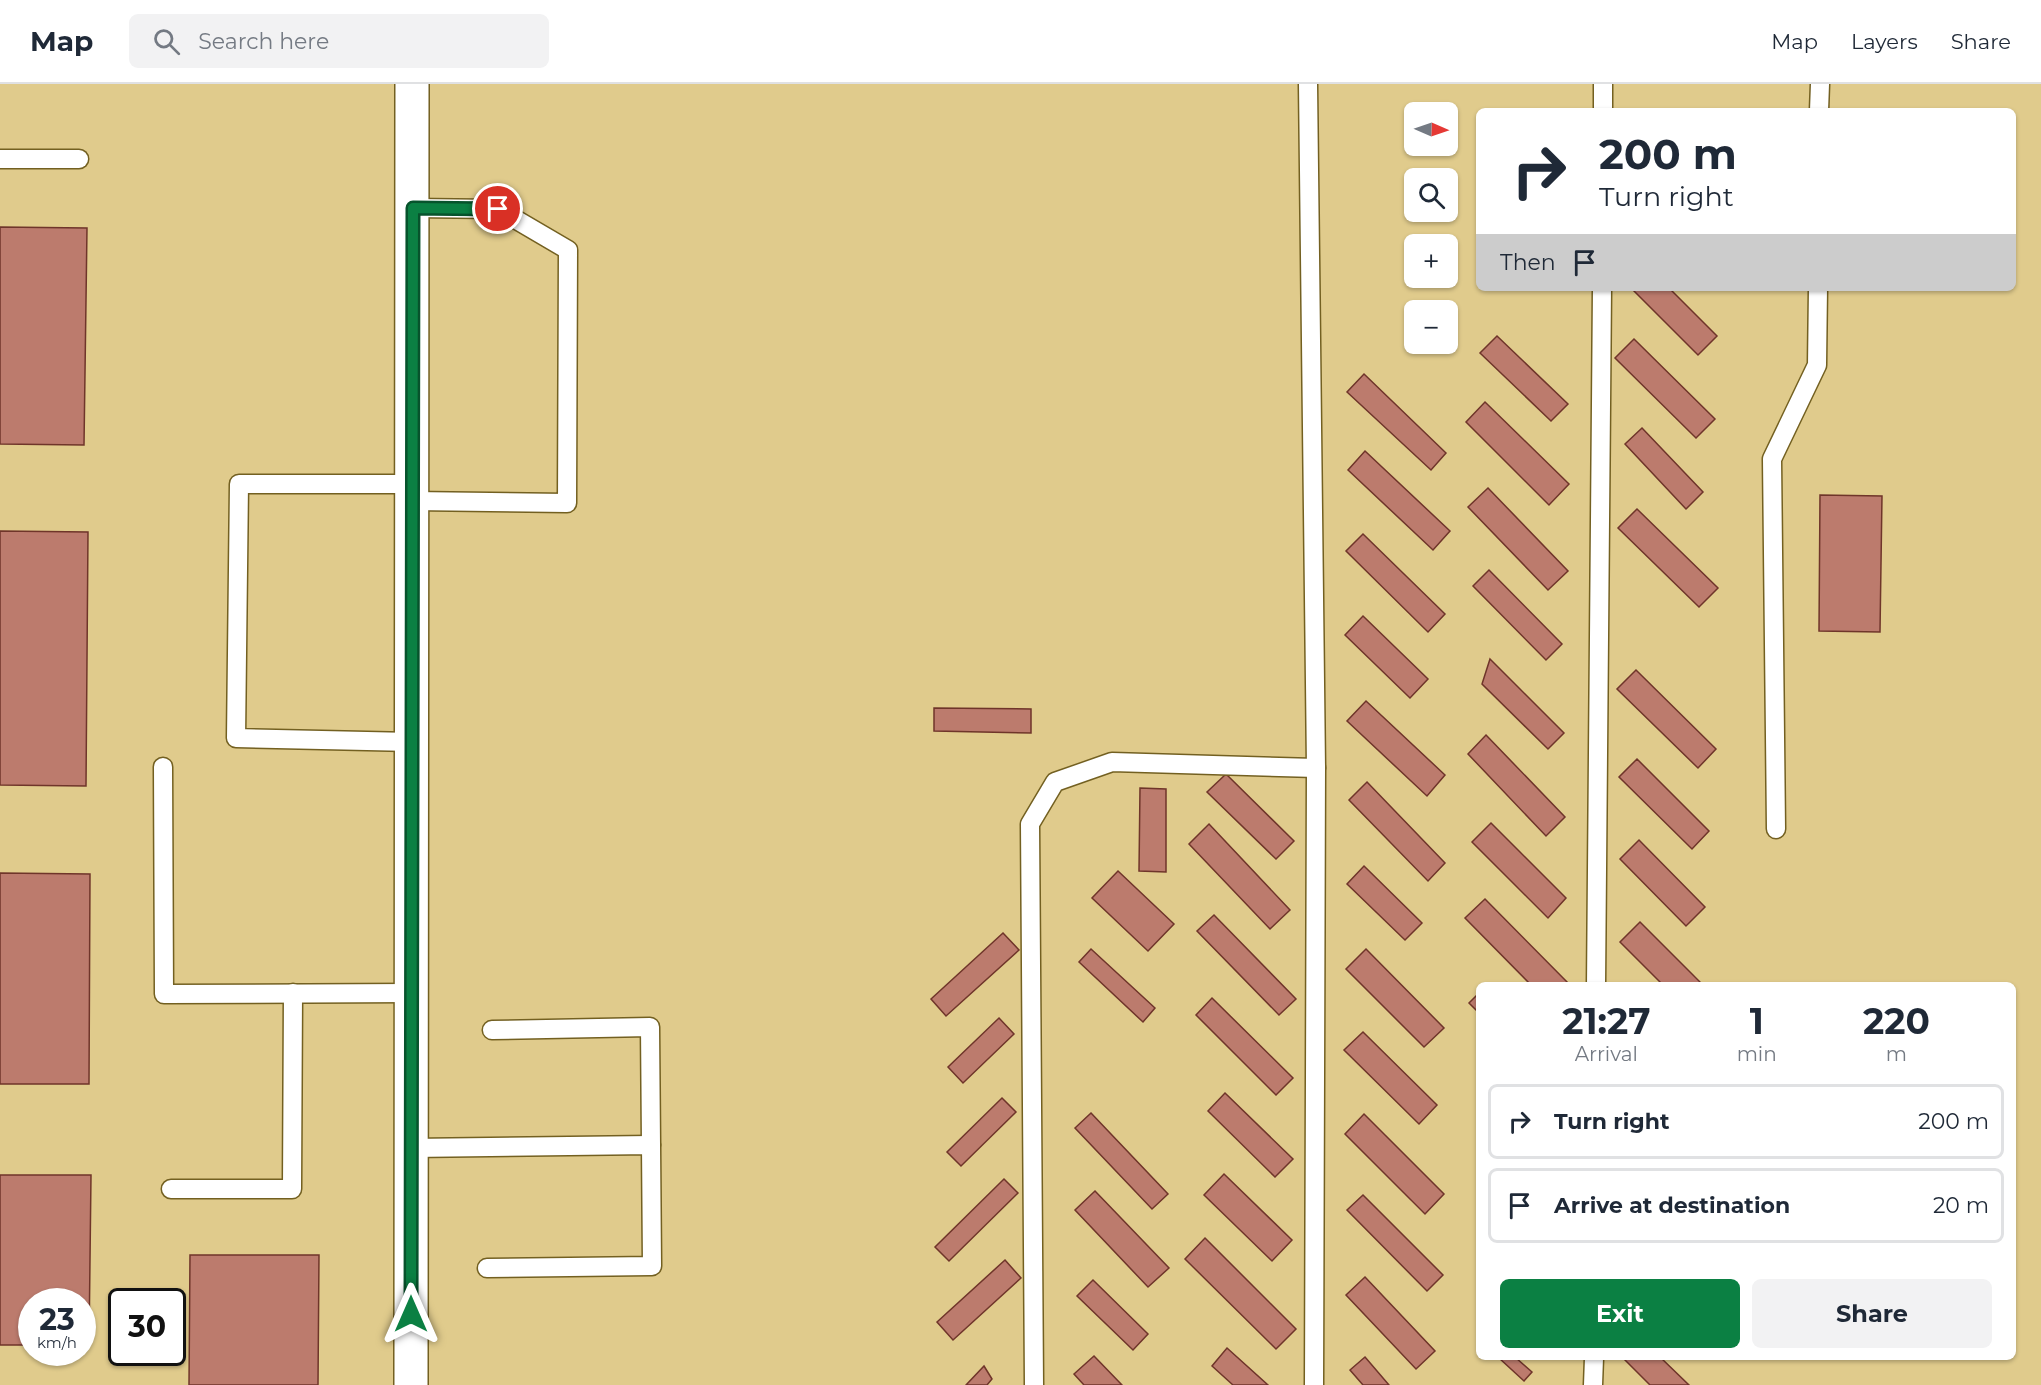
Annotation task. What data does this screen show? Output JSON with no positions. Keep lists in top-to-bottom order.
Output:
{
  "north": "right",
  "page": {
    "header": "Map",
    "search": "Search here",
    "nav": ["Map", "Layers", "Share"],
    "map_buttons": ["+", "−"],
    "turn": ["200 m", "Turn right"],
    "then": "Then",
    "eta": [
      "21:27",
      "Arrival",
      "1",
      "min",
      "220",
      "m"
    ],
    "list": [
      {
        "name": "Turn right",
        "value": "200 m"
      },
      {
        "name": "Arrive at destination",
        "value": "20 m"
      }
    ],
    "buttons": ["Exit", "Share"],
    "speed": "23 km/h",
    "limit": "30"
  }
}
